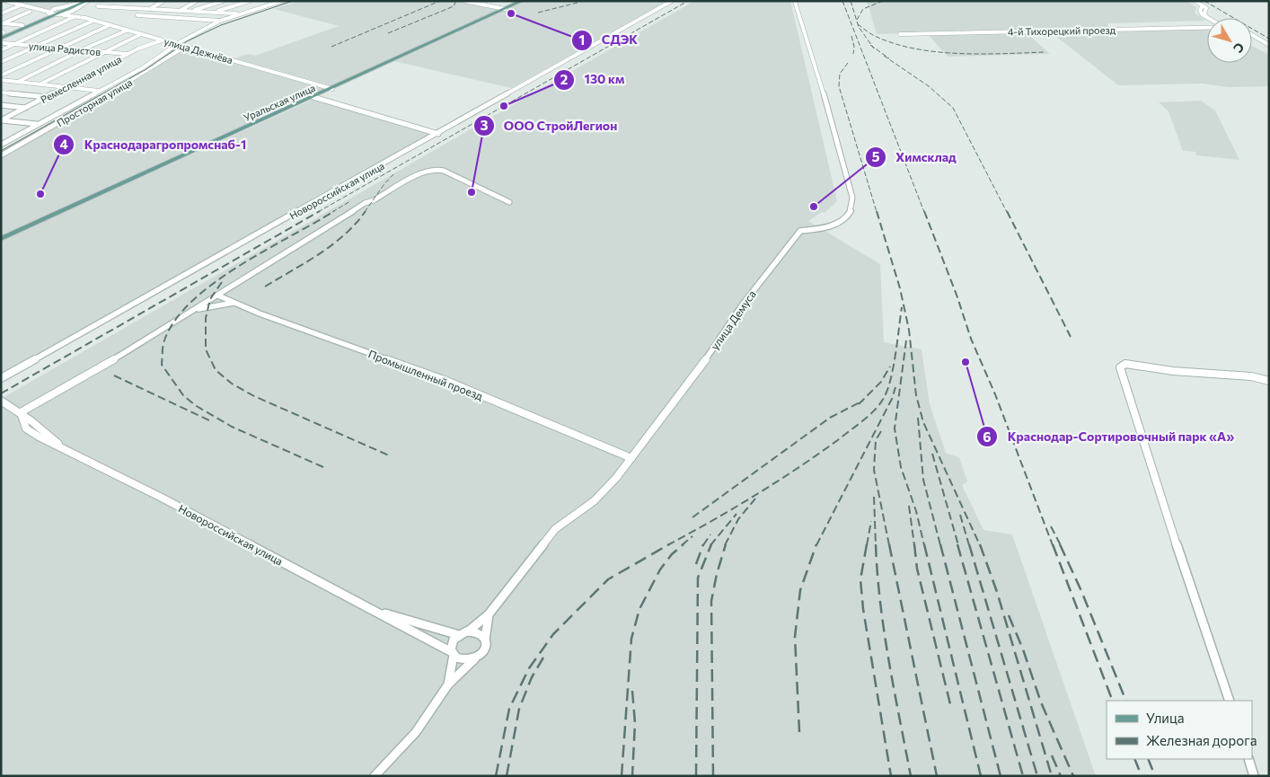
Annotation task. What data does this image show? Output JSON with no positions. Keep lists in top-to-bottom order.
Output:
{
  "streets": {
    "main road": ["Уральская улица"],
    "street": [
      "4-й Тихорецкий проезд",
      "улица Радистов",
      "улица Дежнёва",
      "Ремесленная улица",
      "Просторная улица",
      "Новороссийская улица",
      "улица Демуса",
      "Промышленный проезд"
    ]
  },
  "crossings": [
    ["улица Радистов", "Ремесленная улица"],
    ["улица Дежнёва", "Ремесленная улица"],
    ["улица Дежнёва", "Просторная улица"],
    ["улица Дежнёва", "Уральская улица"],
    ["улица Демуса", "Промышленный проезд"]
  ],
  "places": [
    "СДЭК",
    "130 км",
    "ООО СтройЛегион",
    "Краснодарагропромснаб-1",
    "Химсклад",
    "Краснодар-Сортировочный парк «А»"
  ],
  "legend": ["Улица", "Железная дорога"],
  "north": "bottom right"
}
